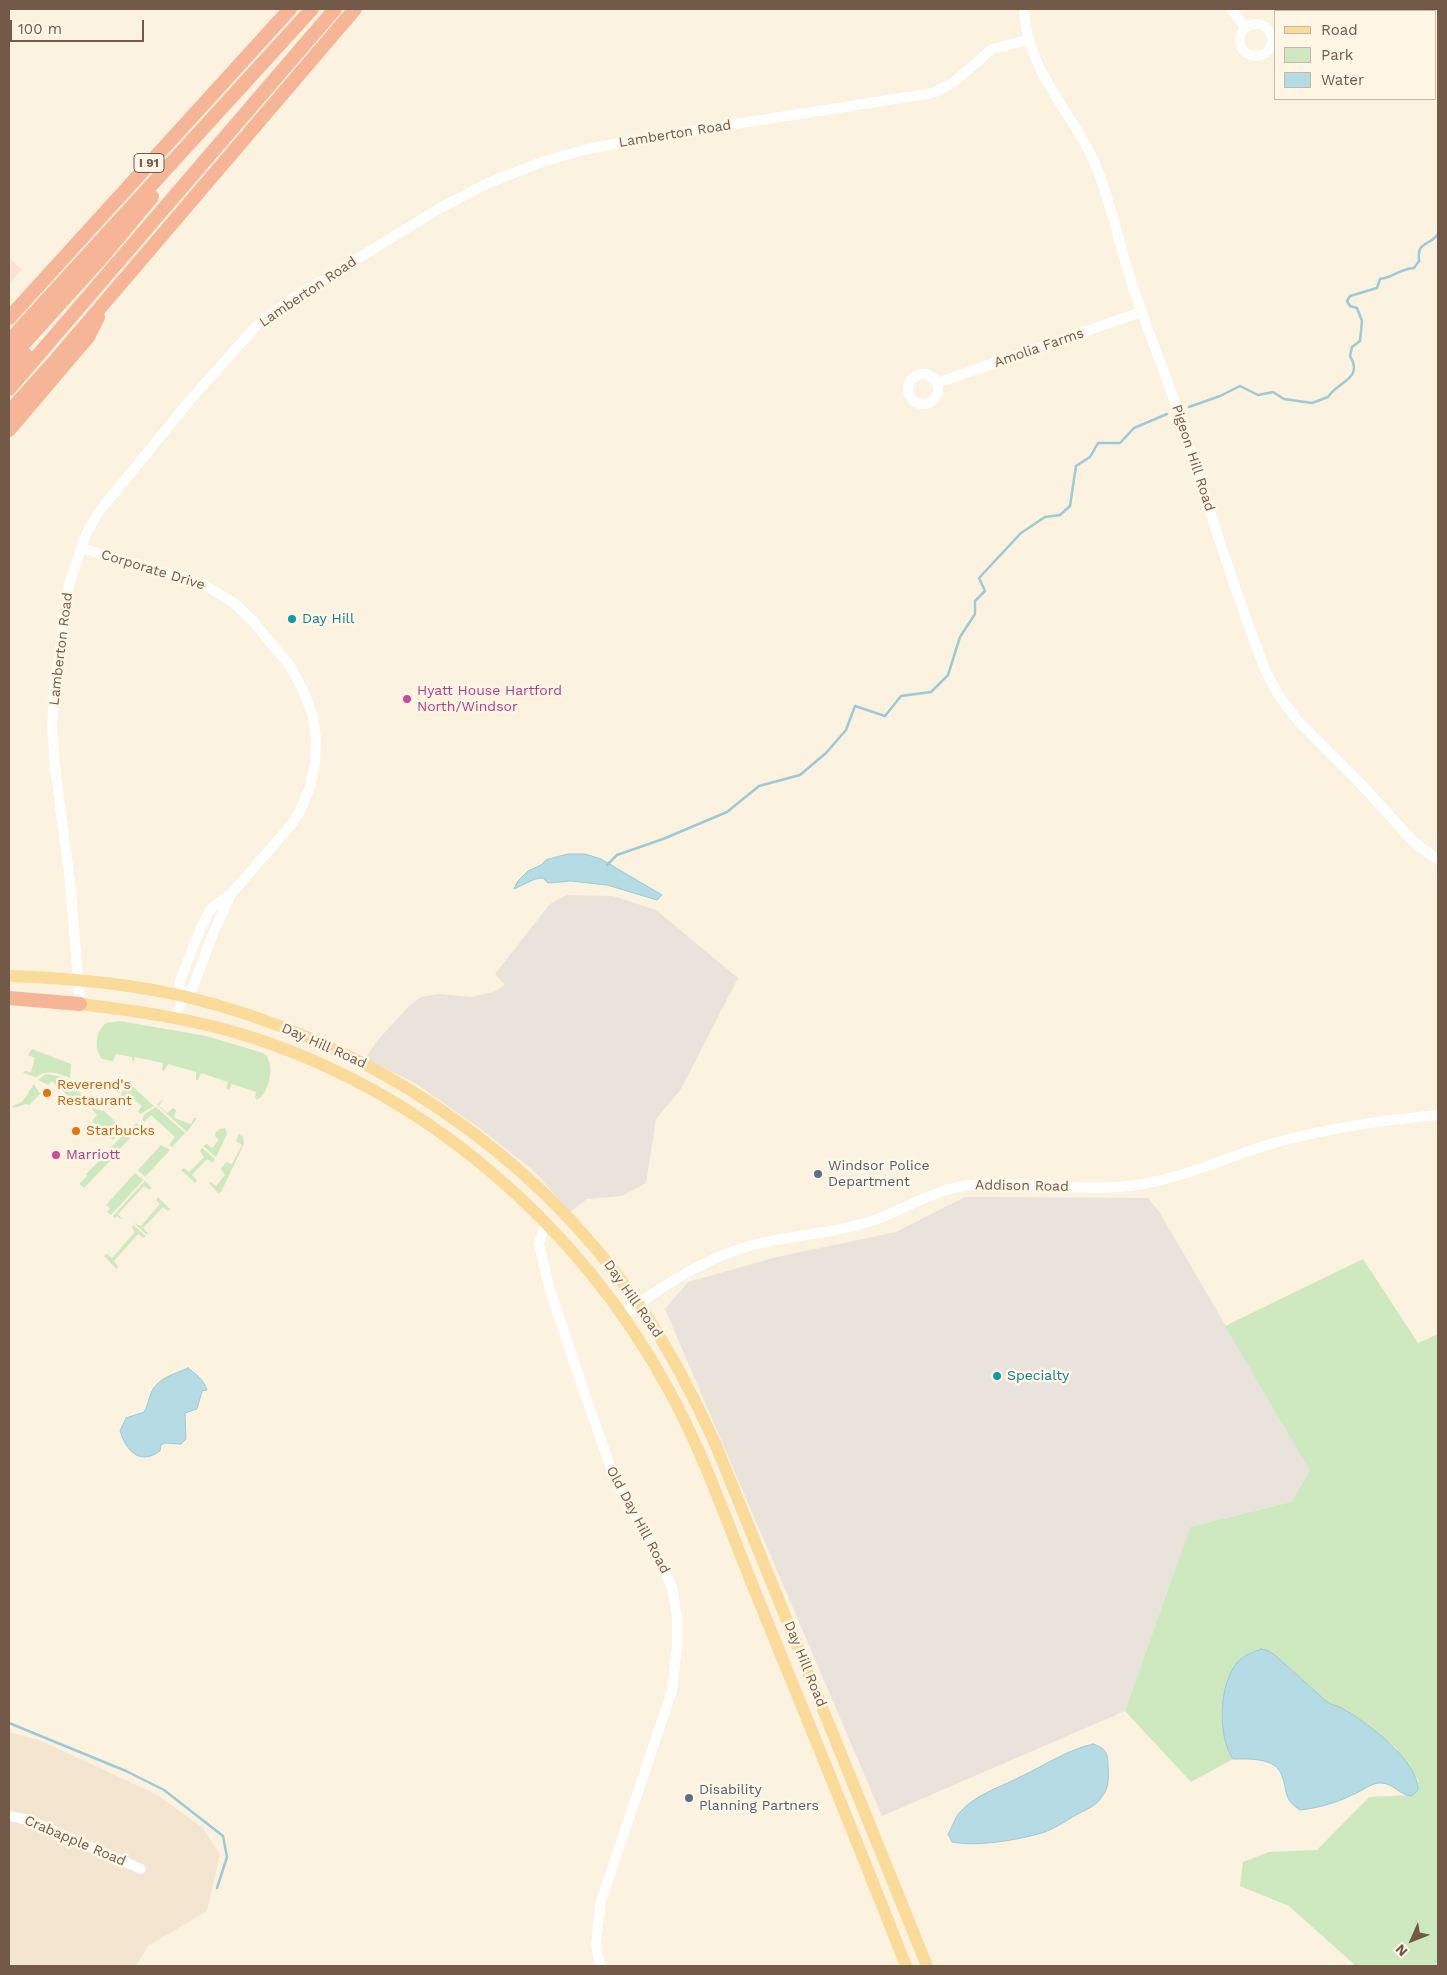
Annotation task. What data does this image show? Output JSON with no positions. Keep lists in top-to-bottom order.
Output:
{
  "streets": {
    "highway": ["I 91"],
    "main road": ["Day Hill Road"],
    "street": [
      "Lamberton Road",
      "Amolia Farms",
      "Pigeon Hill Road",
      "Corporate Drive",
      "Addison Road",
      "Old Day Hill Road",
      "Crabapple Road"
    ]
  },
  "crossings": [
    ["Lamberton Road", "Pigeon Hill Road"],
    ["Lamberton Road", "Corporate Drive"],
    ["Lamberton Road", "Day Hill Road"],
    ["Amolia Farms", "Pigeon Hill Road"],
    ["Corporate Drive", "Day Hill Road"],
    ["Day Hill Road", "Addison Road"],
    ["Day Hill Road", "Old Day Hill Road"]
  ],
  "places": [
    "Day Hill",
    "Hyatt House Hartford North/Windsor",
    "Reverend's Restaurant",
    "Starbucks",
    "Marriott",
    "Windsor Police Department",
    "Specialty",
    "Disability Planning Partners"
  ],
  "legend": ["Road", "Park", "Water"],
  "scale_bar": "100 m",
  "north": "bottom left"
}
